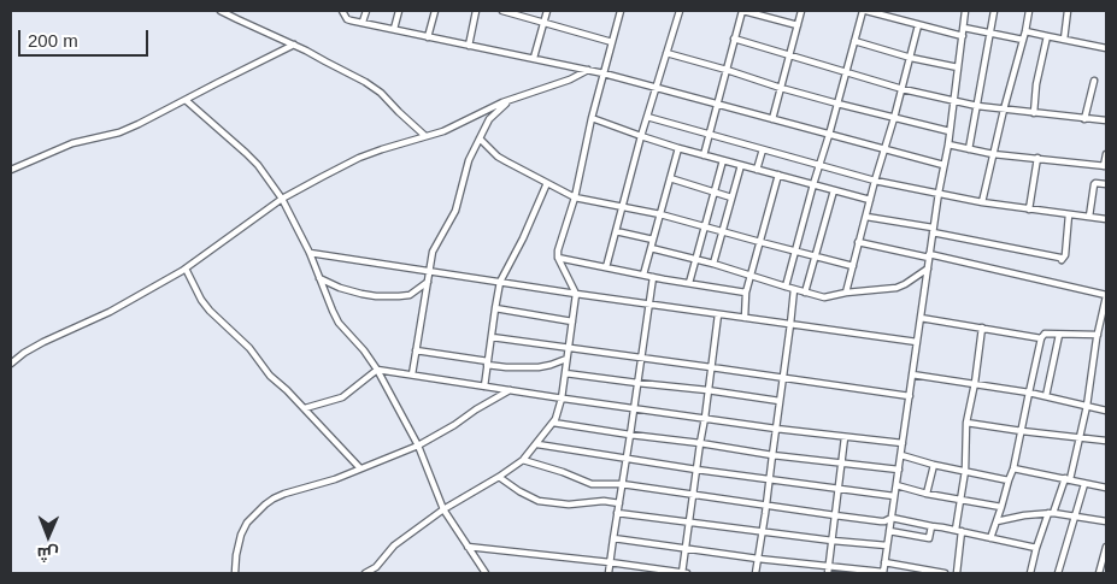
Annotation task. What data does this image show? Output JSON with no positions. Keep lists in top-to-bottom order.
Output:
{
  "scale_bar": "200 m",
  "north": "bottom"
}
